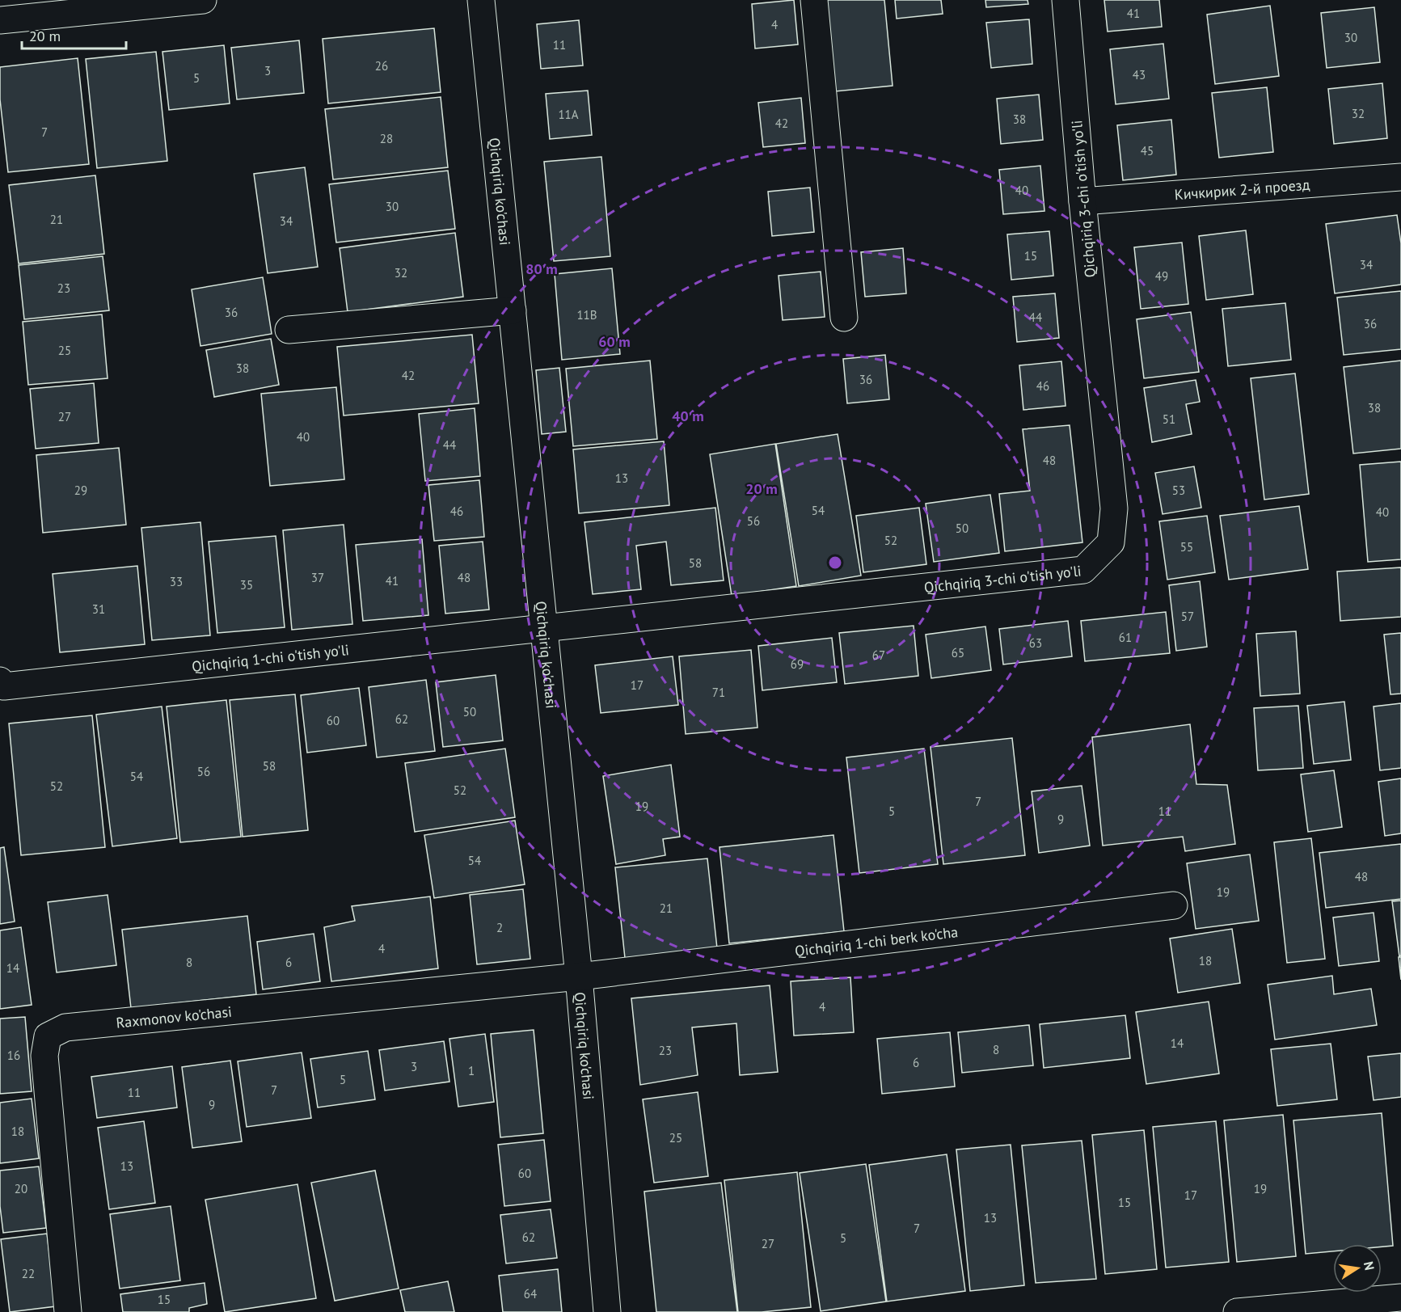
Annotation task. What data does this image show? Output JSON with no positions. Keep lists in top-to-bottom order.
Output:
{
  "streets": {
    "street": [
      "Кичкирик 2-й проезд",
      "Qichqiriq ko'chasi",
      "Qichqiriq 3-chi o'tish yo'li",
      "Qichqiriq 1-chi o'tish yo'li",
      "Qichqiriq 1-chi berk ko'cha",
      "Raxmonov ko'chasi"
    ]
  },
  "crossings": [
    ["Кичкирик 2-й проезд", "Qichqiriq 3-chi o'tish yo'li"],
    ["Qichqiriq ko'chasi", "Qichqiriq 3-chi o'tish yo'li"],
    ["Qichqiriq ko'chasi", "Qichqiriq 1-chi o'tish yo'li"],
    ["Qichqiriq ko'chasi", "Qichqiriq 1-chi berk ko'cha"],
    ["Qichqiriq ko'chasi", "Raxmonov ko'chasi"],
    ["Qichqiriq 3-chi o'tish yo'li", "Qichqiriq 1-chi o'tish yo'li"],
    ["Qichqiriq 1-chi berk ko'cha", "Raxmonov ko'chasi"]
  ],
  "house_numbers": [
    "41",
    "4",
    "30",
    "11",
    "26",
    "3",
    "43",
    "5",
    "32",
    "11А",
    "38",
    "42",
    "7",
    "28",
    "45",
    "40",
    "30",
    "21",
    "34",
    "15",
    "34",
    "32",
    "49",
    "23",
    "36",
    "11В",
    "44",
    "36",
    "25",
    "38",
    "42",
    "36",
    "46",
    "38",
    "27",
    "51",
    "40",
    "44",
    "48",
    "13",
    "29",
    "53",
    "54",
    "46",
    "40",
    "56",
    "50",
    "52",
    "55",
    "58",
    "37",
    "48",
    "41",
    "33",
    "35",
    "31",
    "57",
    "61",
    "63",
    "65",
    "67",
    "69",
    "17",
    "71",
    "50",
    "62",
    "60",
    "58",
    "56",
    "54",
    "52",
    "52",
    "7",
    "19",
    "5",
    "11",
    "9",
    "54",
    "48",
    "19",
    "21",
    "2",
    "4",
    "18",
    "8",
    "6",
    "14",
    "4",
    "14",
    "8",
    "23",
    "16",
    "6",
    "3",
    "1",
    "5",
    "7",
    "11",
    "9",
    "18",
    "25",
    "13",
    "60",
    "20",
    "19",
    "17",
    "15",
    "13",
    "7",
    "62",
    "5",
    "27",
    "22",
    "64",
    "15"
  ],
  "scale_bar": "20 m",
  "north": "right",
  "rings": [
    "80 m",
    "60 m",
    "40 m",
    "20 m"
  ]
}
